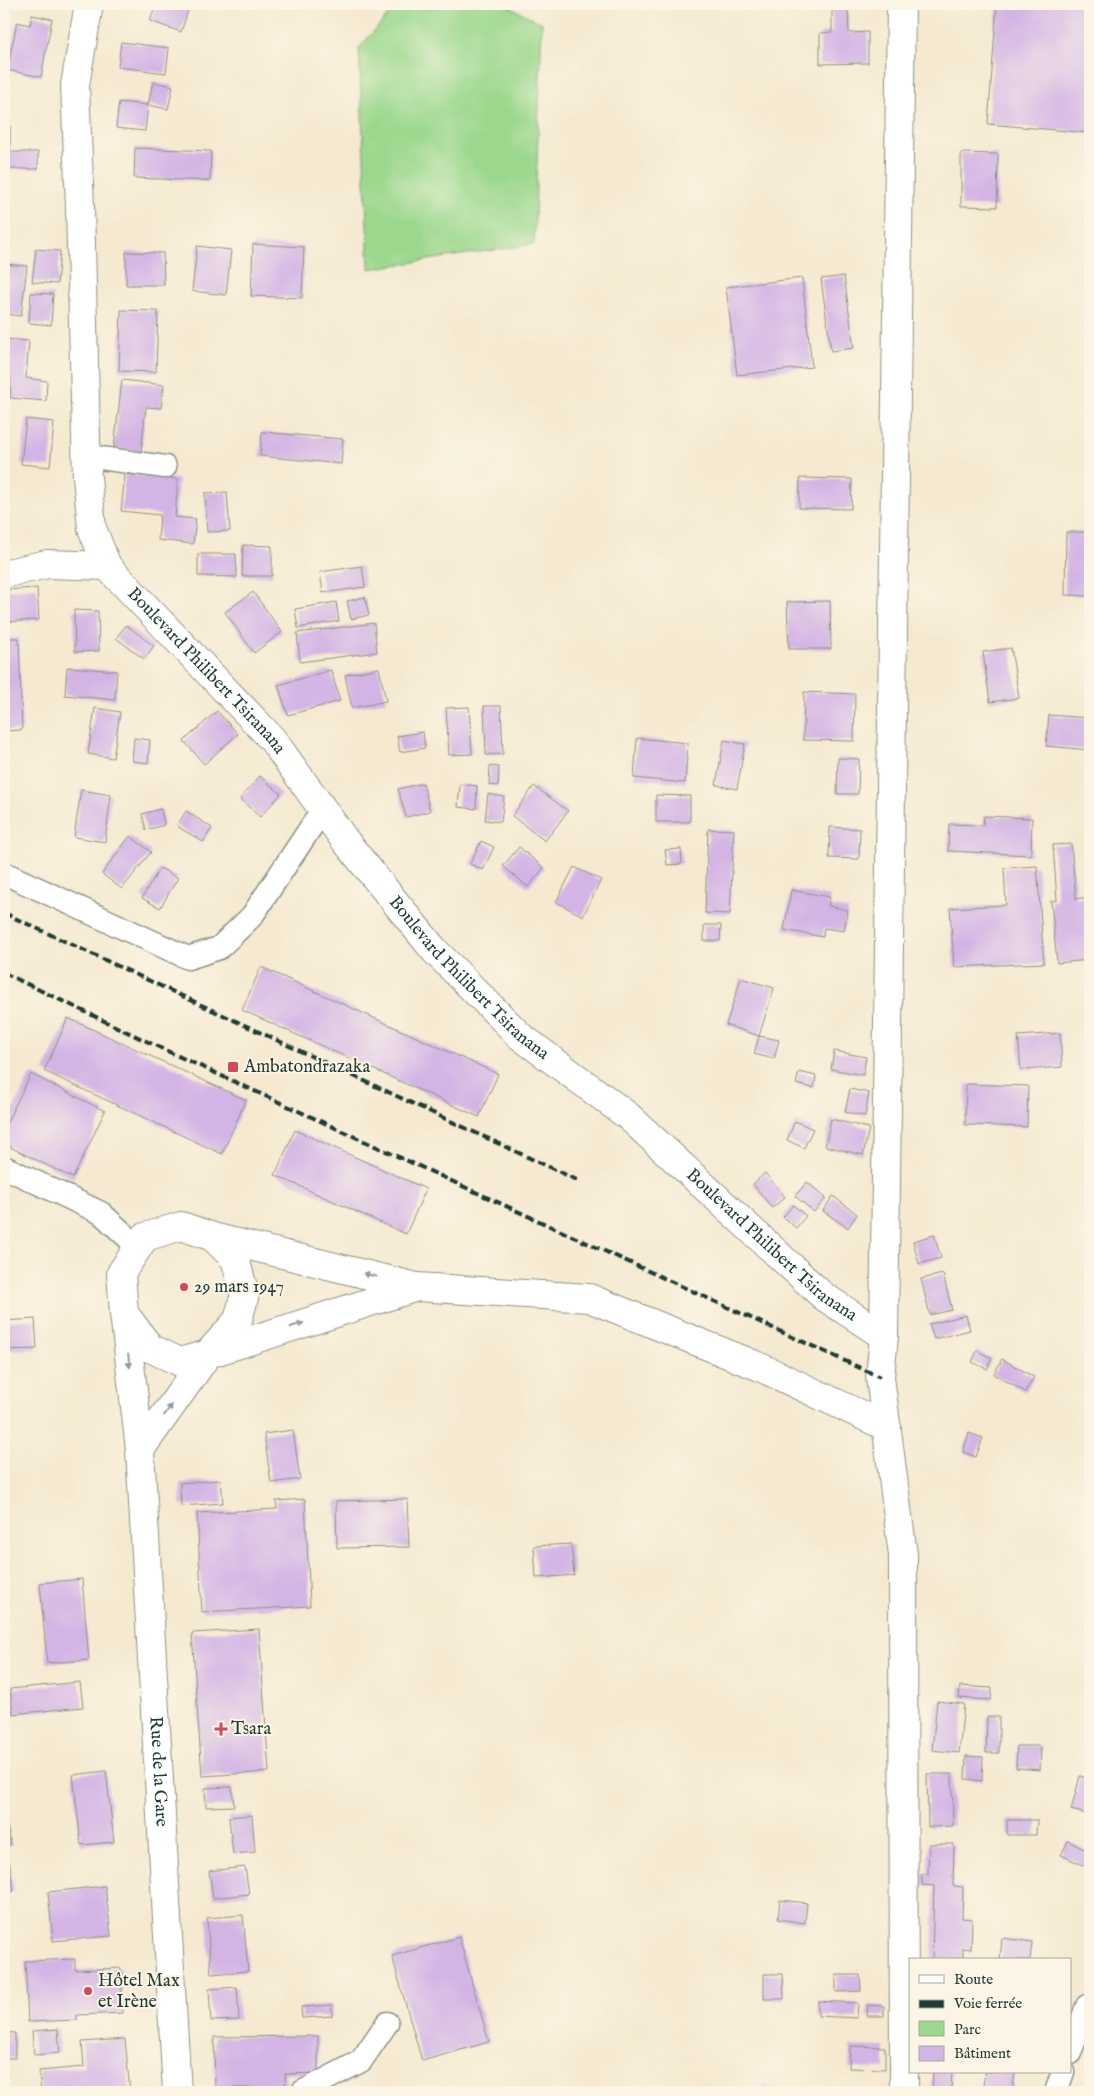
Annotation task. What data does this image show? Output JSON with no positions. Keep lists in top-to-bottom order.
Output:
{
  "streets": {
    "street": ["Boulevard Philibert Tsiranana", "Rue de la Gare"]
  },
  "places": {
    "transit": ["Ambatondrazaka"],
    "other": ["29 mars 1947", "Hôtel Max et Irène"],
    "health": ["Tsara"]
  },
  "legend": [
    "Route",
    "Voie ferrée",
    "Parc",
    "Bâtiment"
  ]
}
